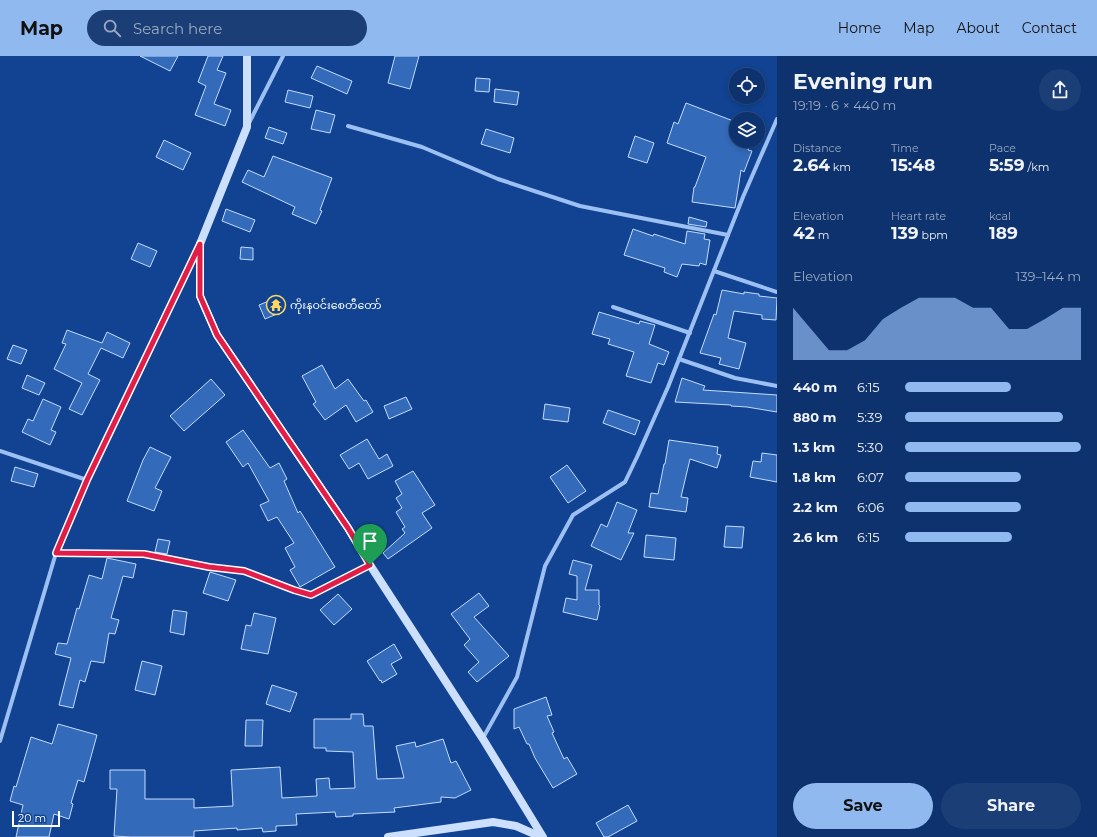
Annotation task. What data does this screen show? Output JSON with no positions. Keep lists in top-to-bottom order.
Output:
{
  "places": {
    "temple": ["ကိုးနဝင်းစေတီတော်"]
  },
  "scale_bar": "20 m",
  "page": {
    "header": "Map",
    "search": "Search here",
    "nav": [
      "Home",
      "Map",
      "About",
      "Contact"
    ],
    "heading": ["Evening run", "19:19 · 6 × 440 m"],
    "stats": [
      ["Distance", "2.64 km"],
      ["Time", "15:48"],
      ["Pace", "5:59 /km"],
      ["Elevation", "42 m"],
      ["Heart rate", "139 bpm"],
      ["kcal", "189"]
    ],
    "chart": ["Elevation", "139–144 m"],
    "list": [
      {
        "name": "440 m",
        "note": "6:15"
      },
      {
        "name": "880 m",
        "note": "5:39"
      },
      {
        "name": "1.3 km",
        "note": "5:30"
      },
      {
        "name": "1.8 km",
        "note": "6:07"
      },
      {
        "name": "2.2 km",
        "note": "6:06"
      },
      {
        "name": "2.6 km",
        "note": "6:15"
      }
    ],
    "buttons": ["Save", "Share"],
    "scale": "20 m"
  }
}
